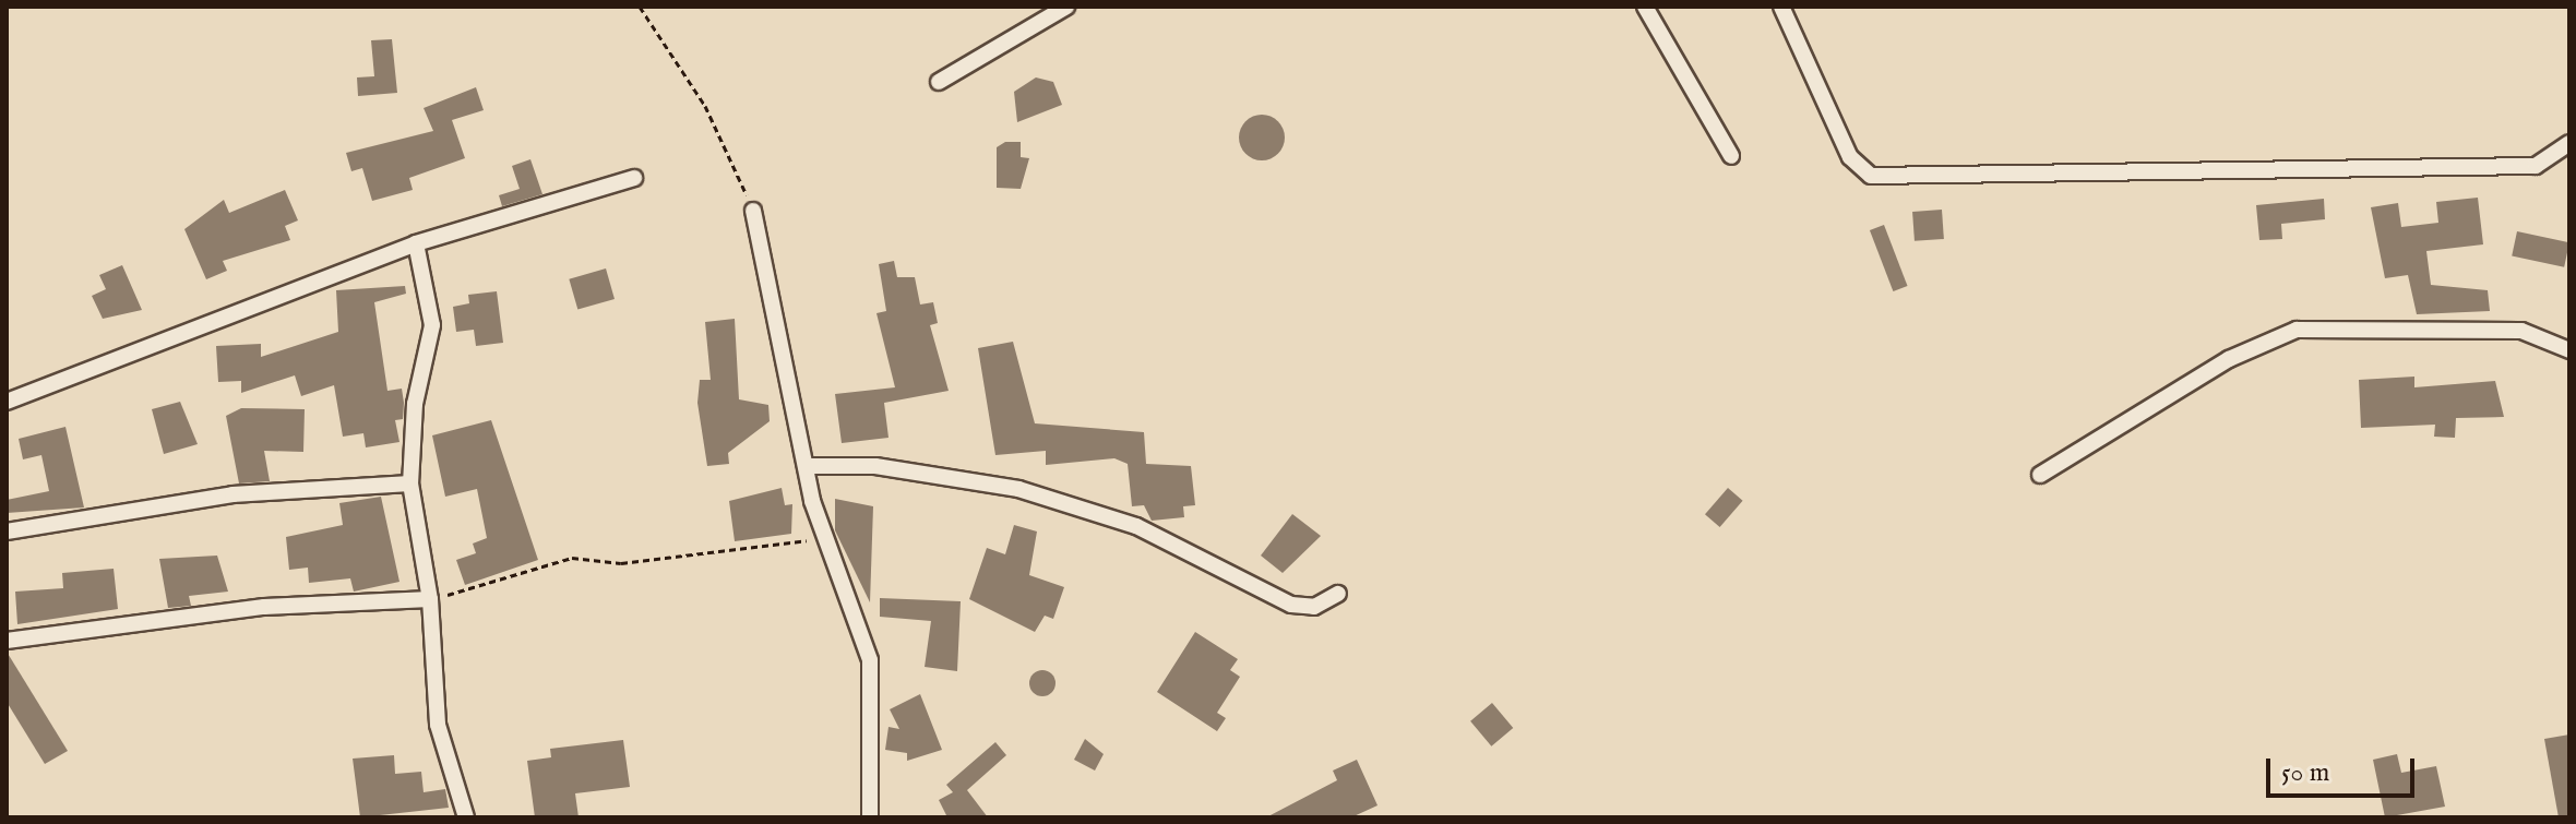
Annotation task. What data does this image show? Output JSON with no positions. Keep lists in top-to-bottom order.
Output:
{
  "scale_bar": "50 m"
}
